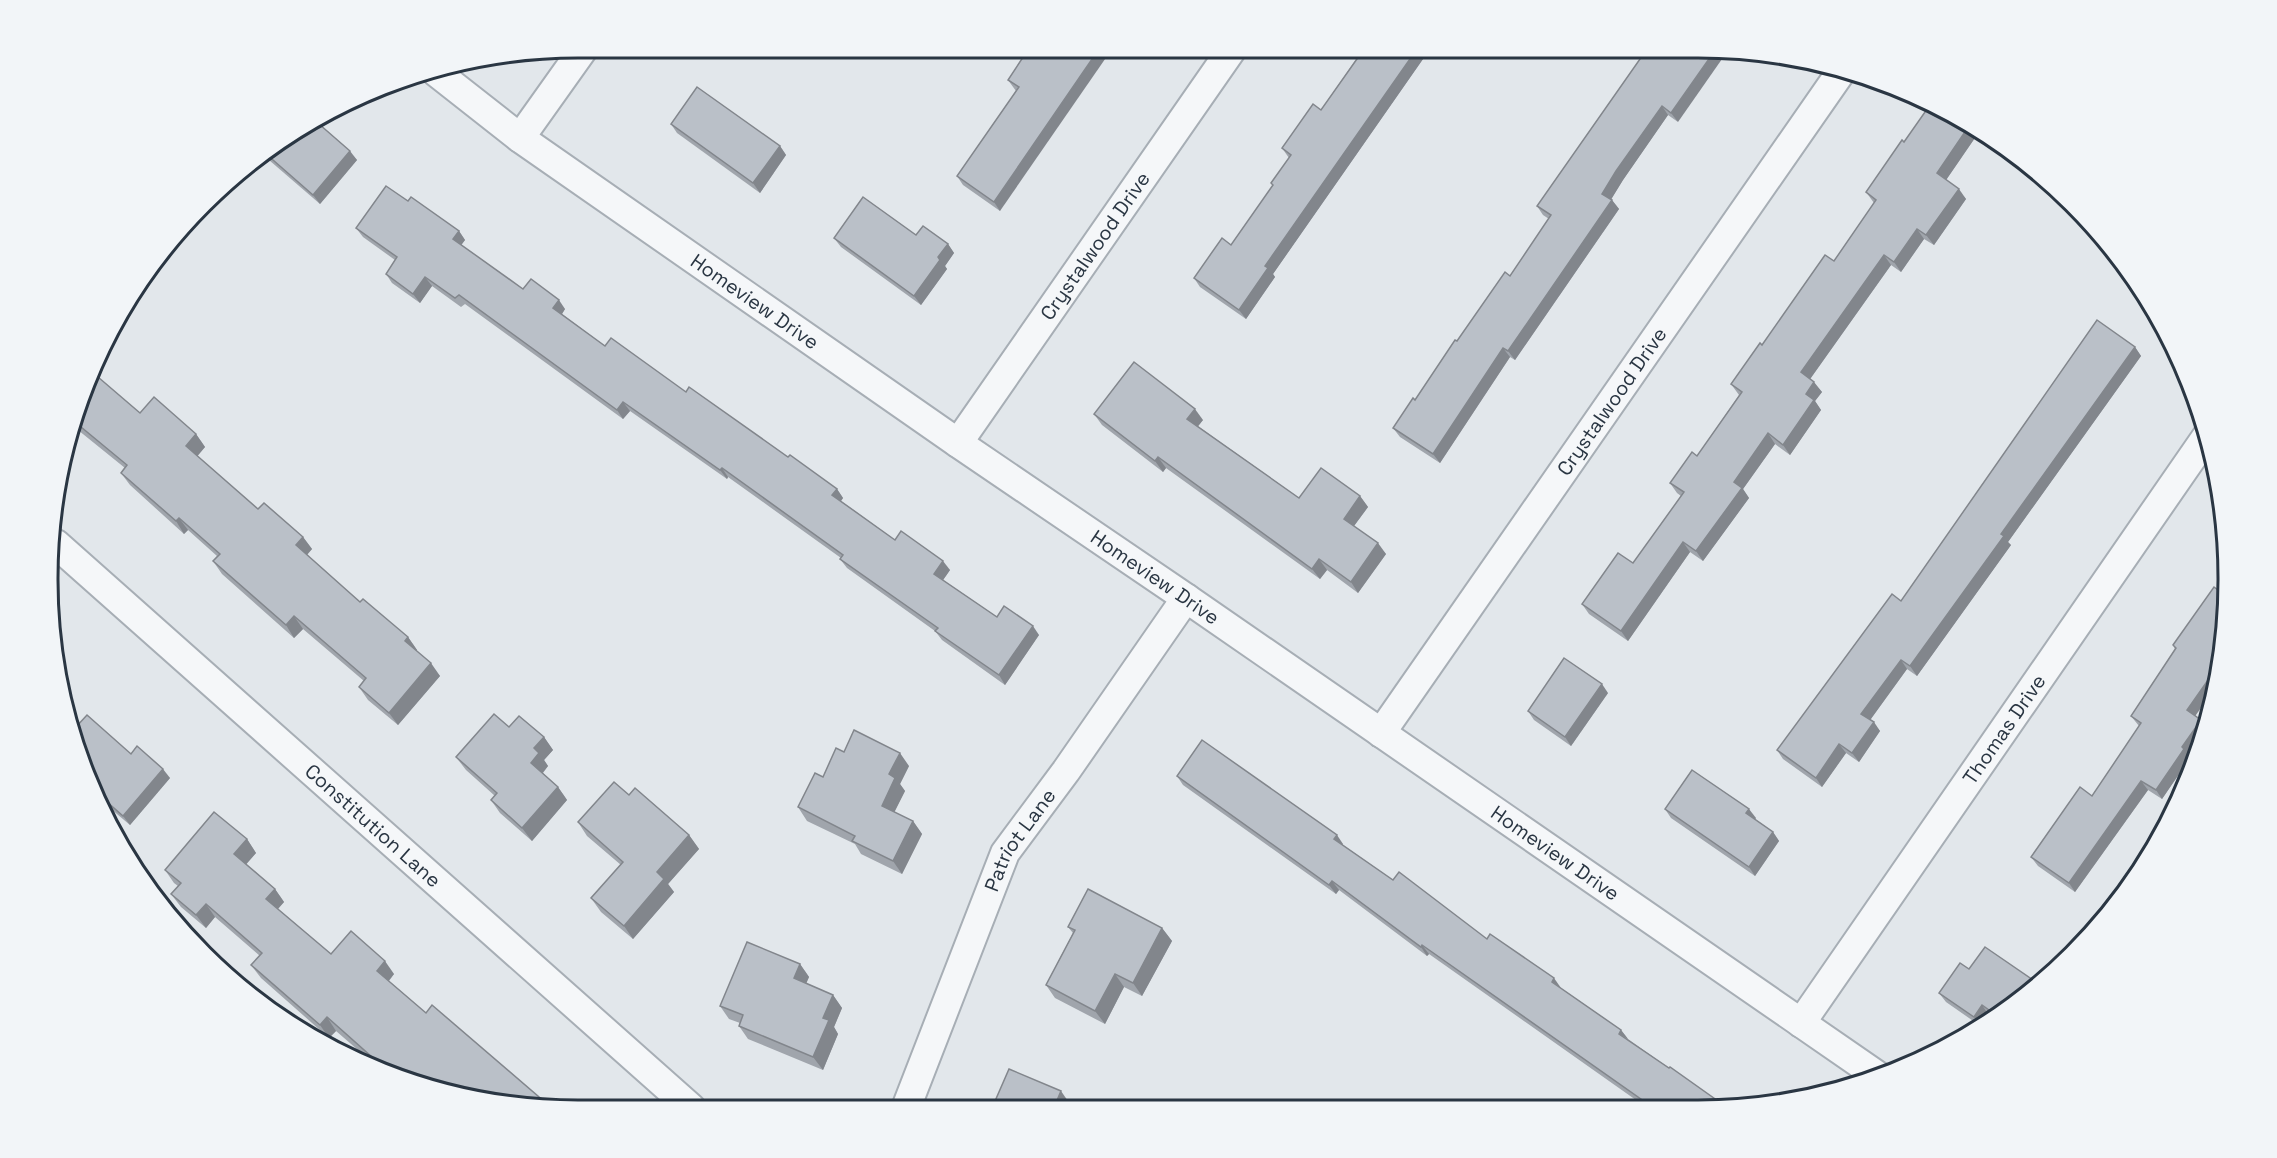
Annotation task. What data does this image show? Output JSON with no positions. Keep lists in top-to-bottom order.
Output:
{
  "streets": {
    "street": [
      "Crystalwood Drive",
      "Homeview Drive",
      "Thomas Drive",
      "Constitution Lane",
      "Patriot Lane"
    ]
  },
  "crossings": [
    ["Crystalwood Drive", "Homeview Drive"],
    ["Homeview Drive", "Thomas Drive"],
    ["Homeview Drive", "Patriot Lane"]
  ]
}
